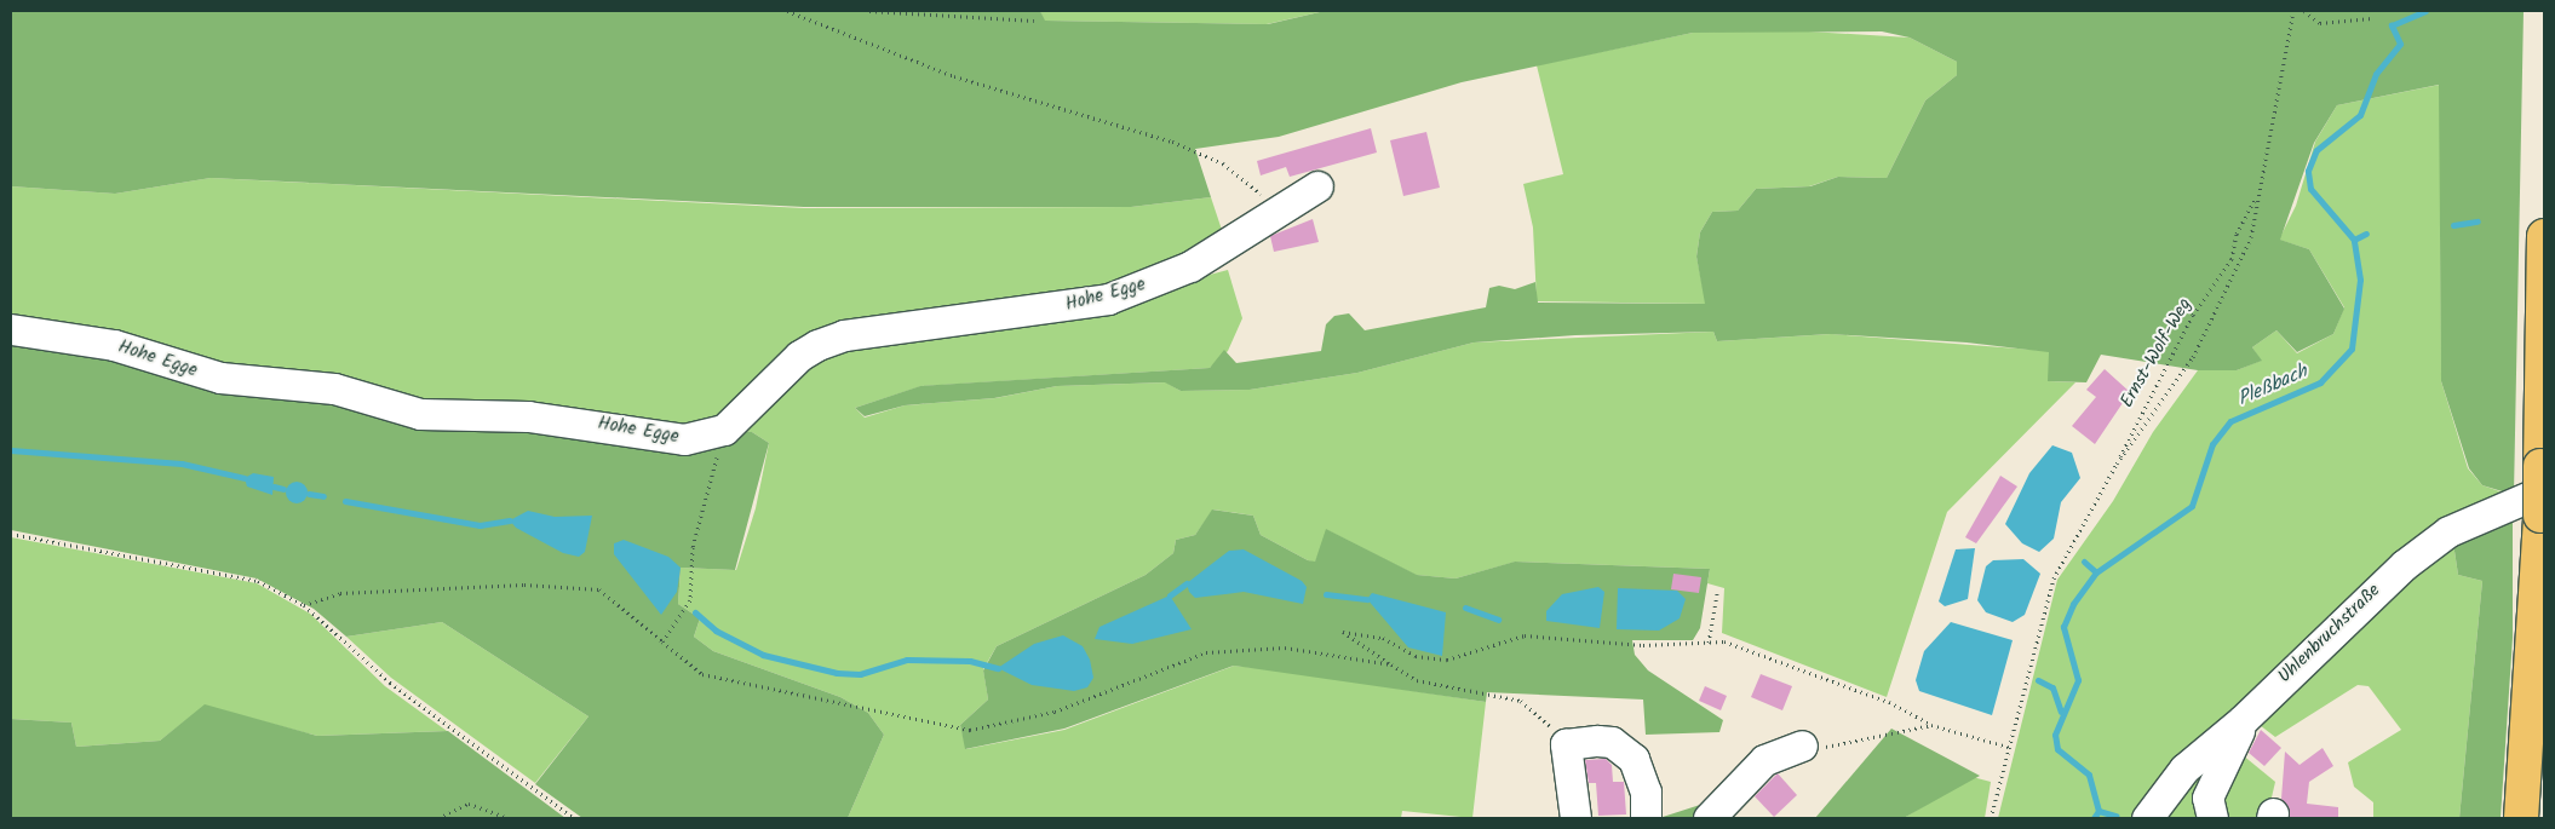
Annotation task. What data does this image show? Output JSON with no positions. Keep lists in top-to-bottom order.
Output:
{
  "streets": {
    "street": ["Hohe Egge", "Uhlenbruchstraße"],
    "path": ["Ernst-Wolf-Weg"]
  },
  "water": ["Pleßbach"]
}
